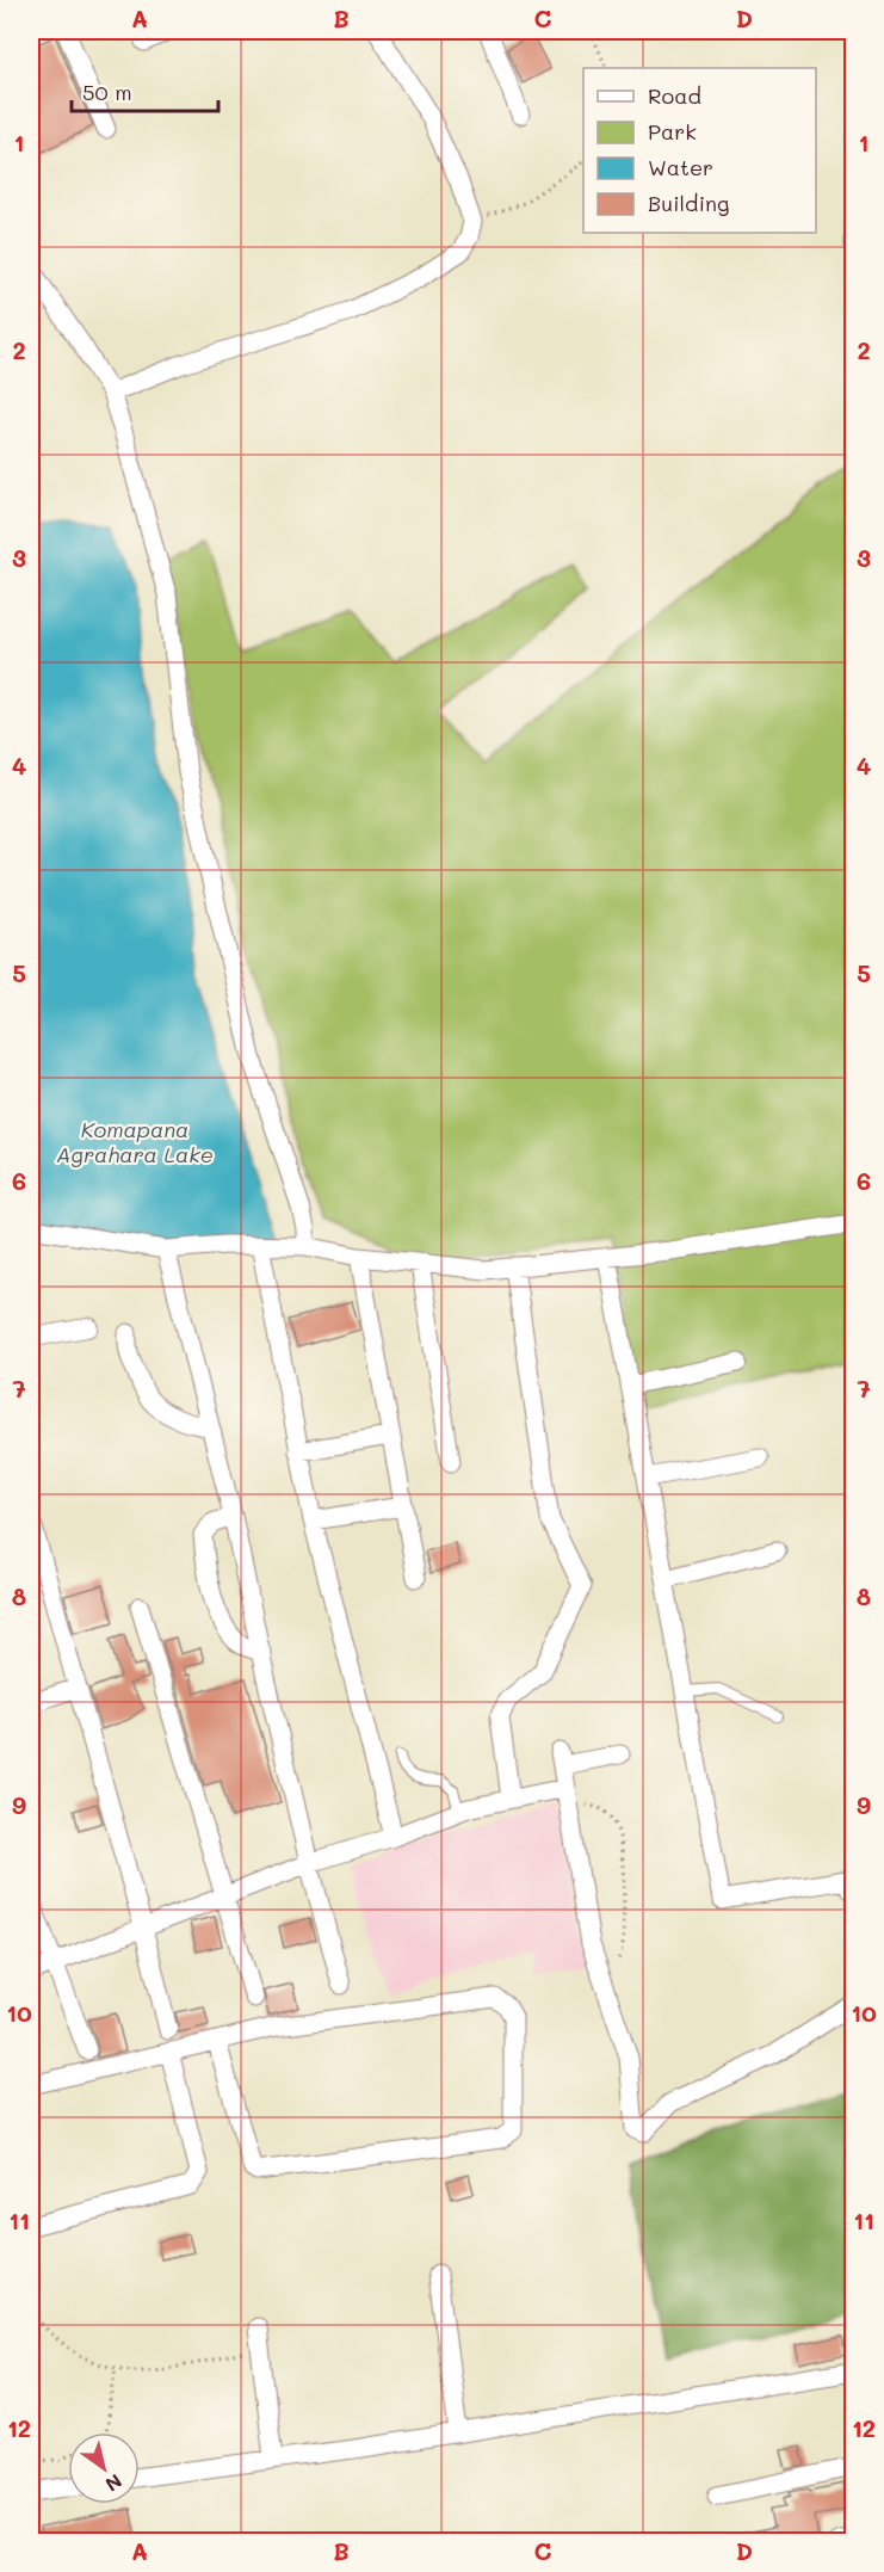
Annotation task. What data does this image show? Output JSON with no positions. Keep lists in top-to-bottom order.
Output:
{
  "water": ["Komapana Agrahara Lake"],
  "legend": [
    "Road",
    "Park",
    "Water",
    "Building"
  ],
  "scale_bar": "50 m",
  "north": "bottom right",
  "grid": {
    "columns": [
      "A",
      "B",
      "C",
      "D"
    ],
    "rows": [
      "1",
      "2",
      "3",
      "4",
      "5",
      "6",
      "7",
      "8",
      "9",
      "10",
      "11",
      "12"
    ]
  }
}
